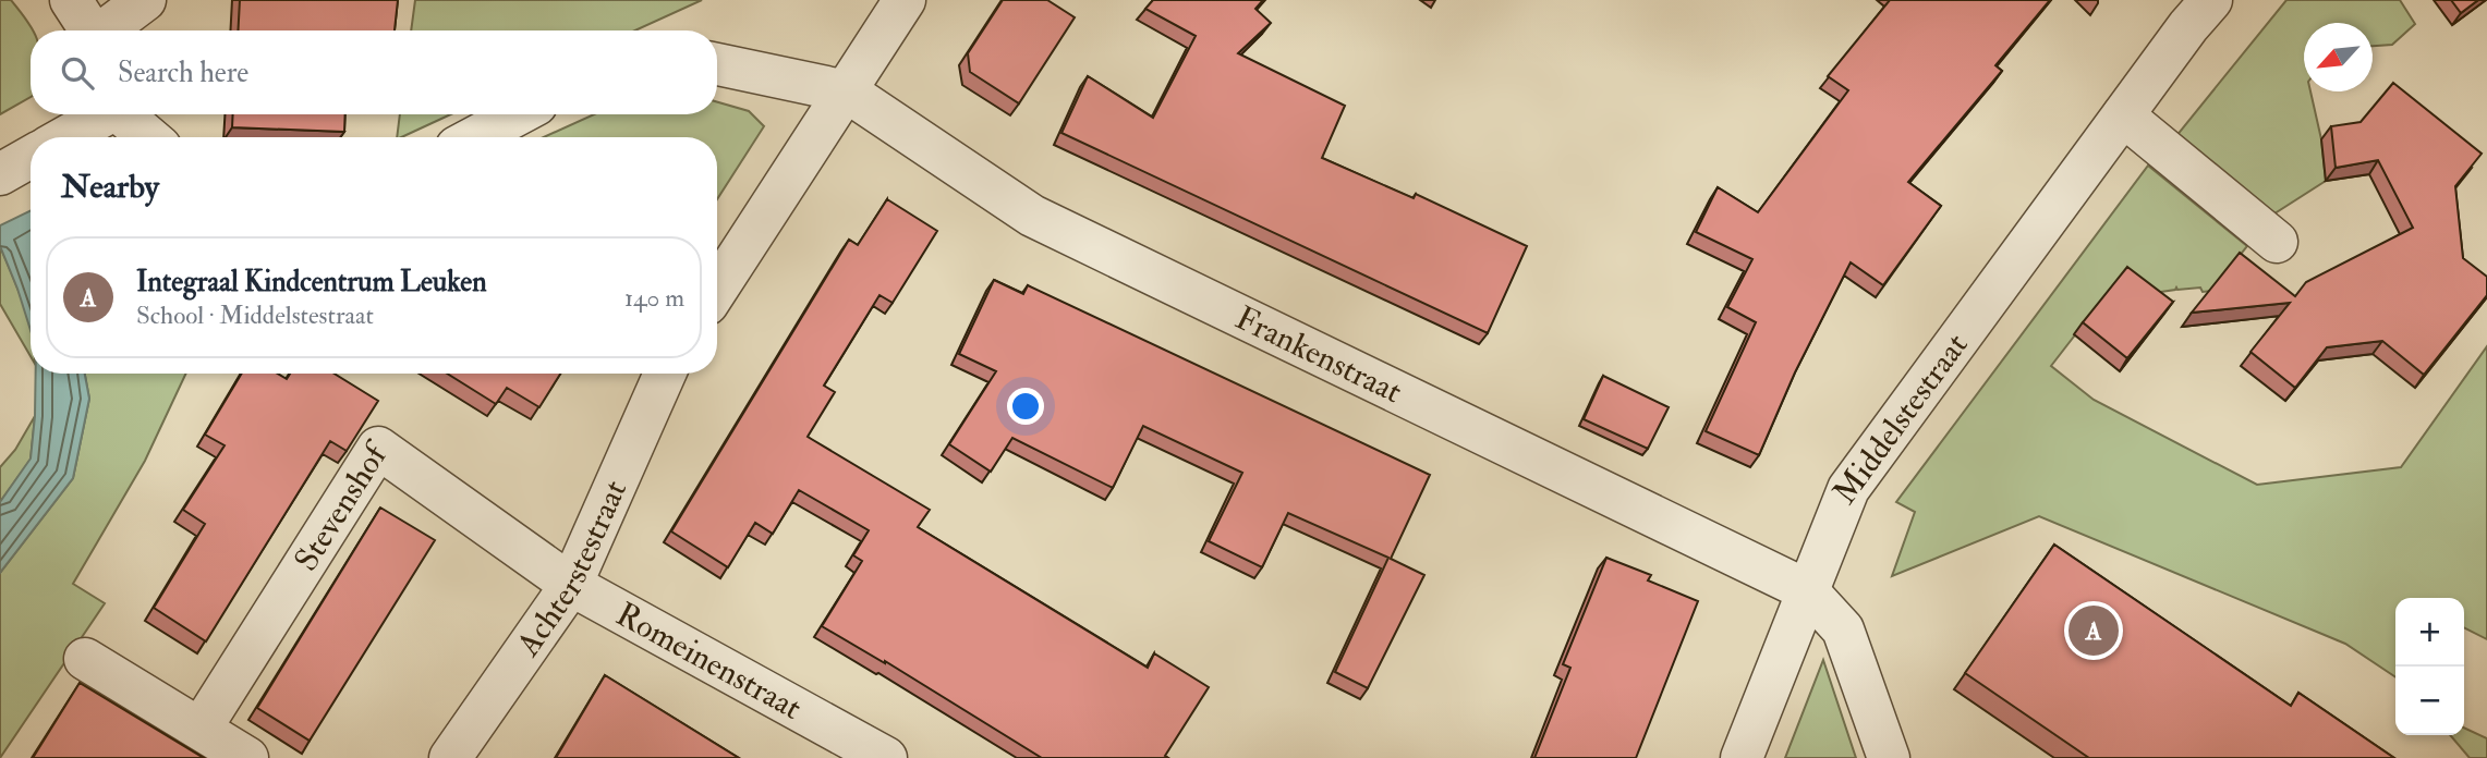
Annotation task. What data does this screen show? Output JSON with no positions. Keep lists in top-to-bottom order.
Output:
{
  "streets": {
    "street": [
      "Frankenstraat",
      "Middelstestraat",
      "Stevenshof",
      "Achterstestraat",
      "Romeinenstraat"
    ]
  },
  "crossings": [
    ["Frankenstraat", "Middelstestraat"],
    ["Stevenshof", "Achterstestraat"],
    ["Stevenshof", "Romeinenstraat"],
    ["Achterstestraat", "Romeinenstraat"]
  ],
  "north": "bottom left",
  "page": {
    "search": "Search here",
    "heading": "Nearby",
    "list": [
      {
        "mark": "A",
        "name": "Integraal Kindcentrum Leuken",
        "note": "School · Middelstestraat",
        "value": "140 m"
      }
    ],
    "map_buttons": ["+", "−"],
    "pins": "A"
  }
}
